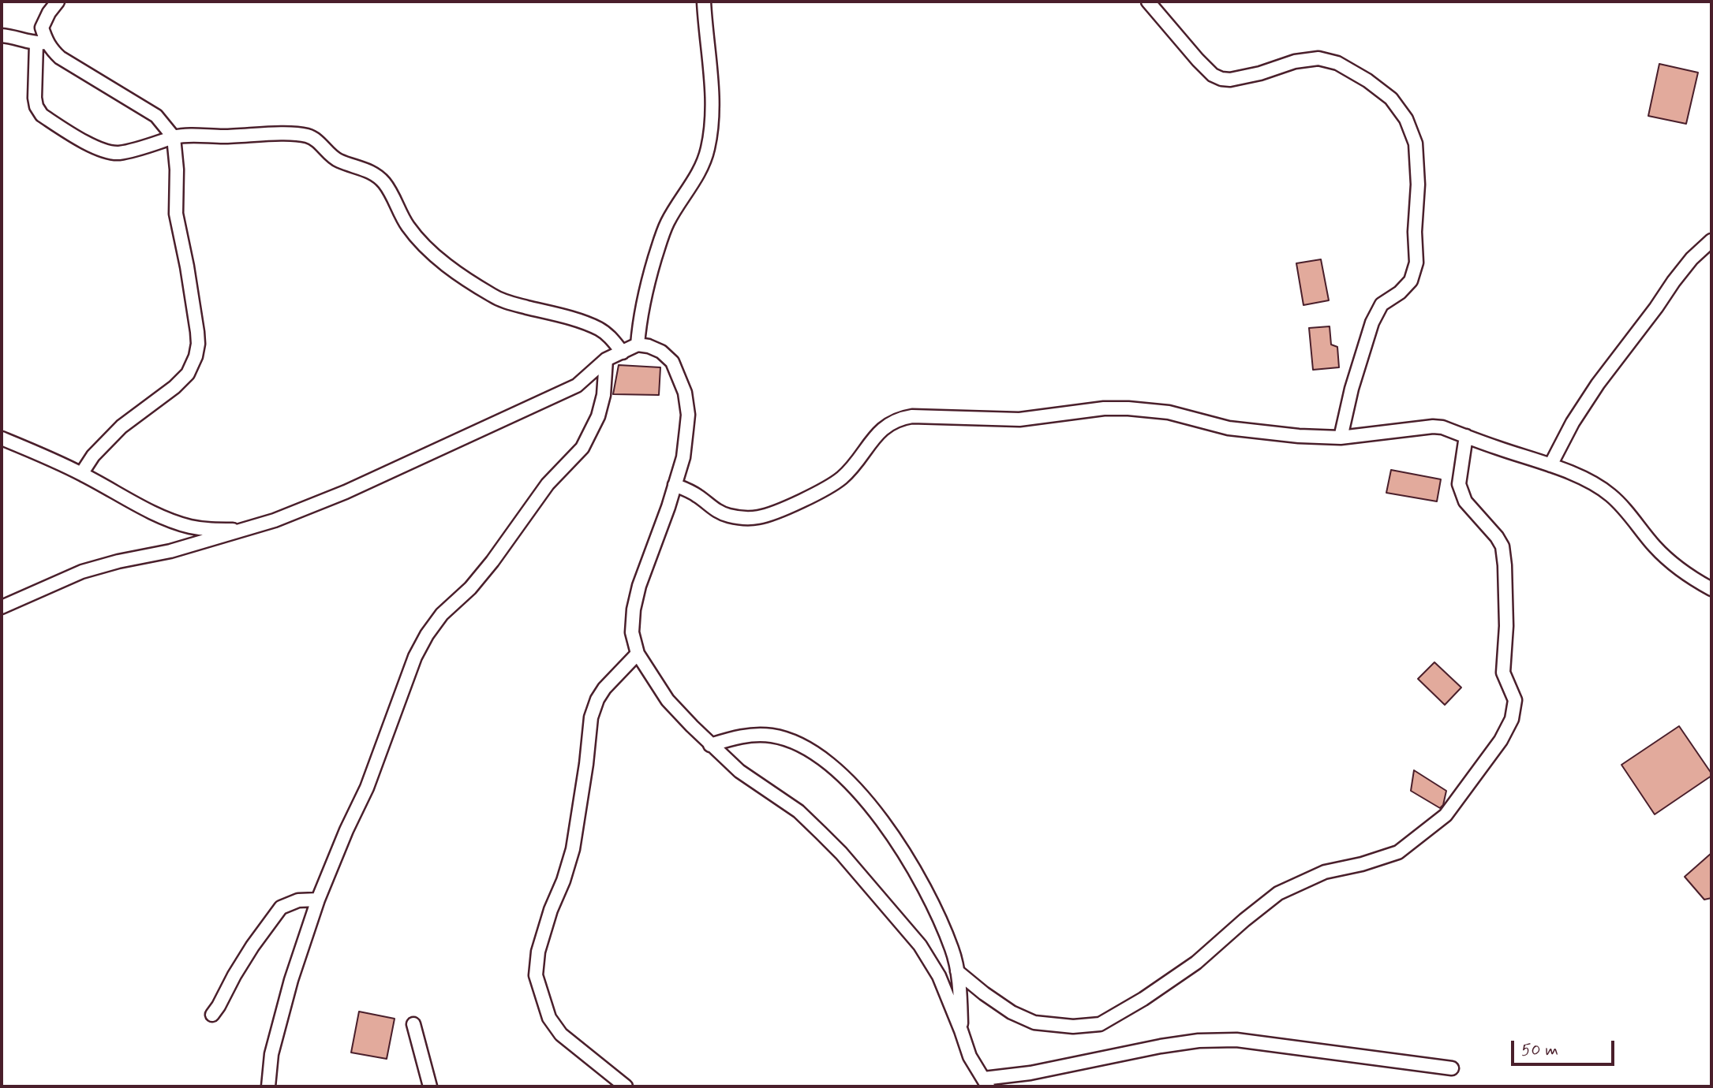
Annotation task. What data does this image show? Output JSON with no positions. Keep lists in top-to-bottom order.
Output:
{
  "scale_bar": "50 m"
}
